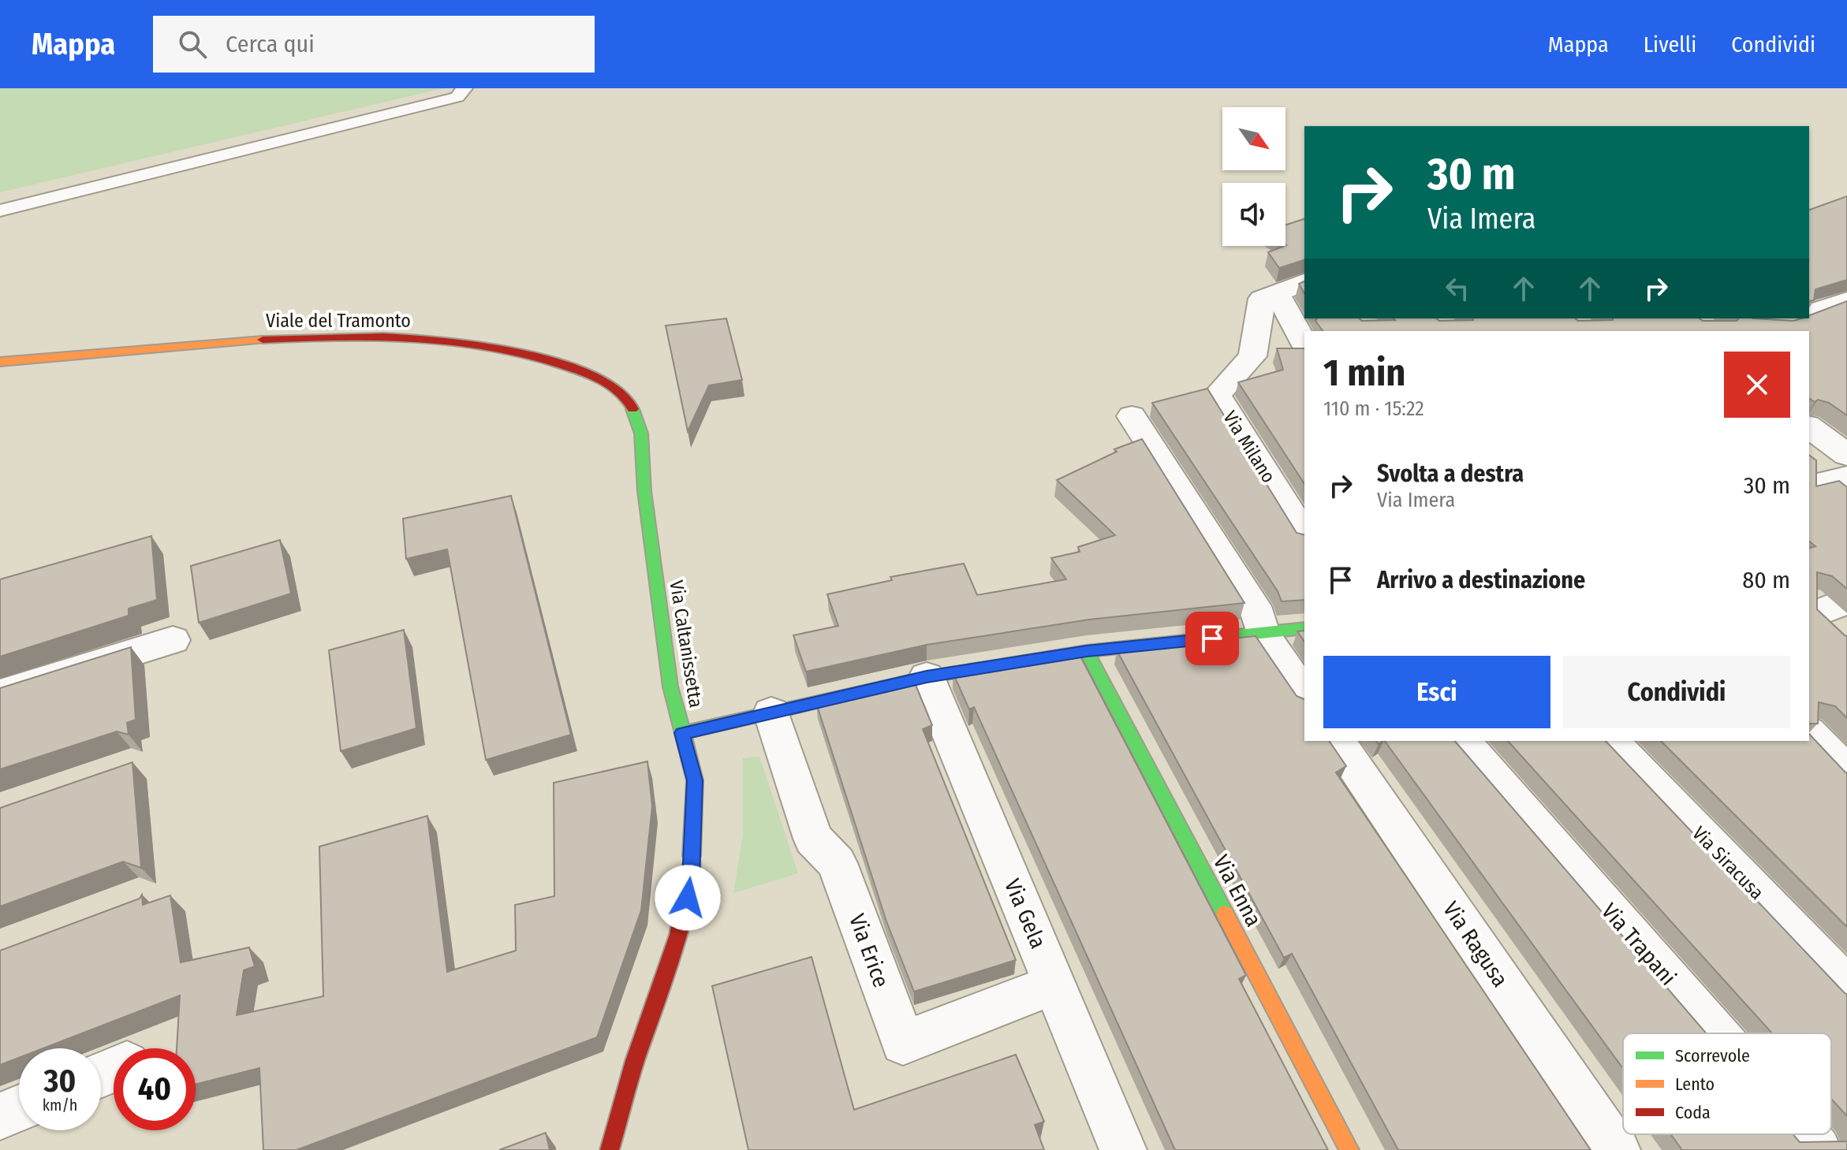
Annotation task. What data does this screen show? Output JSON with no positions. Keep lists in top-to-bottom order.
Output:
{
  "streets": {
    "street": [
      "Viale del Tramonto",
      "Via Milano",
      "Via Caltanissetta",
      "Via Siracusa",
      "Via Enna",
      "Via Gela",
      "Via Ragusa",
      "Via Trapani",
      "Via Erice"
    ]
  },
  "crossings": [
    ["Viale del Tramonto", "Via Caltanissetta"],
    ["Via Gela", "Via Erice"]
  ],
  "legend": ["Scorrevole", "Lento", "Coda"],
  "north": "bottom right",
  "page": {
    "header": "Mappa",
    "search": "Cerca qui",
    "nav": ["Mappa", "Livelli", "Condividi"],
    "turn": ["30 m", "Via Imera"],
    "heading": ["1 min", "110 m · 15:22"],
    "list": [
      {
        "name": "Svolta a destra",
        "note": "Via Imera",
        "value": "30 m"
      },
      {
        "name": "Arrivo a destinazione",
        "value": "80 m"
      }
    ],
    "buttons": ["Esci", "Condividi"],
    "speed": "30 km/h",
    "limit": "40"
  }
}
